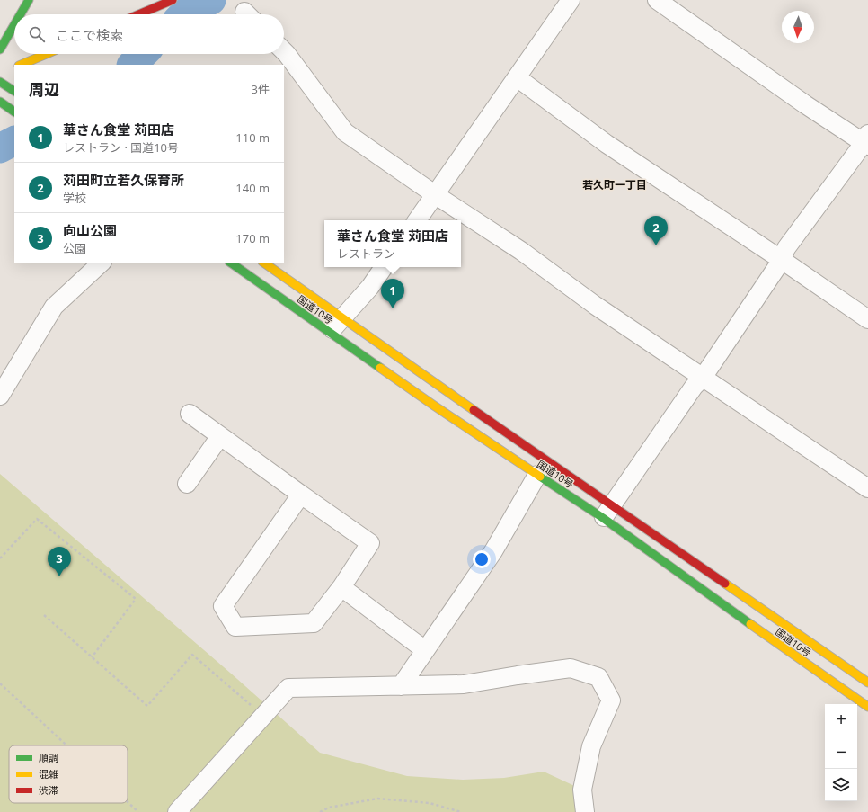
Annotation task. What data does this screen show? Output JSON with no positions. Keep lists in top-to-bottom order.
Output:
{
  "streets": {
    "main road": ["国道10号"]
  },
  "districts": ["若久町一丁目"],
  "legend": ["順調", "混雑", "渋滞"],
  "north": "bottom",
  "page": {
    "search": "ここで検索",
    "heading": ["周辺", "3件"],
    "list": [
      {
        "mark": "1",
        "name": "華さん食堂 苅田店",
        "note": "レストラン · 国道10号",
        "value": "110 m"
      },
      {
        "mark": "2",
        "name": "苅田町立若久保育所",
        "note": "学校",
        "value": "140 m"
      },
      {
        "mark": "3",
        "name": "向山公園",
        "note": "公園",
        "value": "170 m"
      }
    ],
    "pins": ["2", "1", "3"],
    "popup": ["華さん食堂 苅田店", "レストラン"],
    "map_buttons": ["+", "−"]
  }
}
